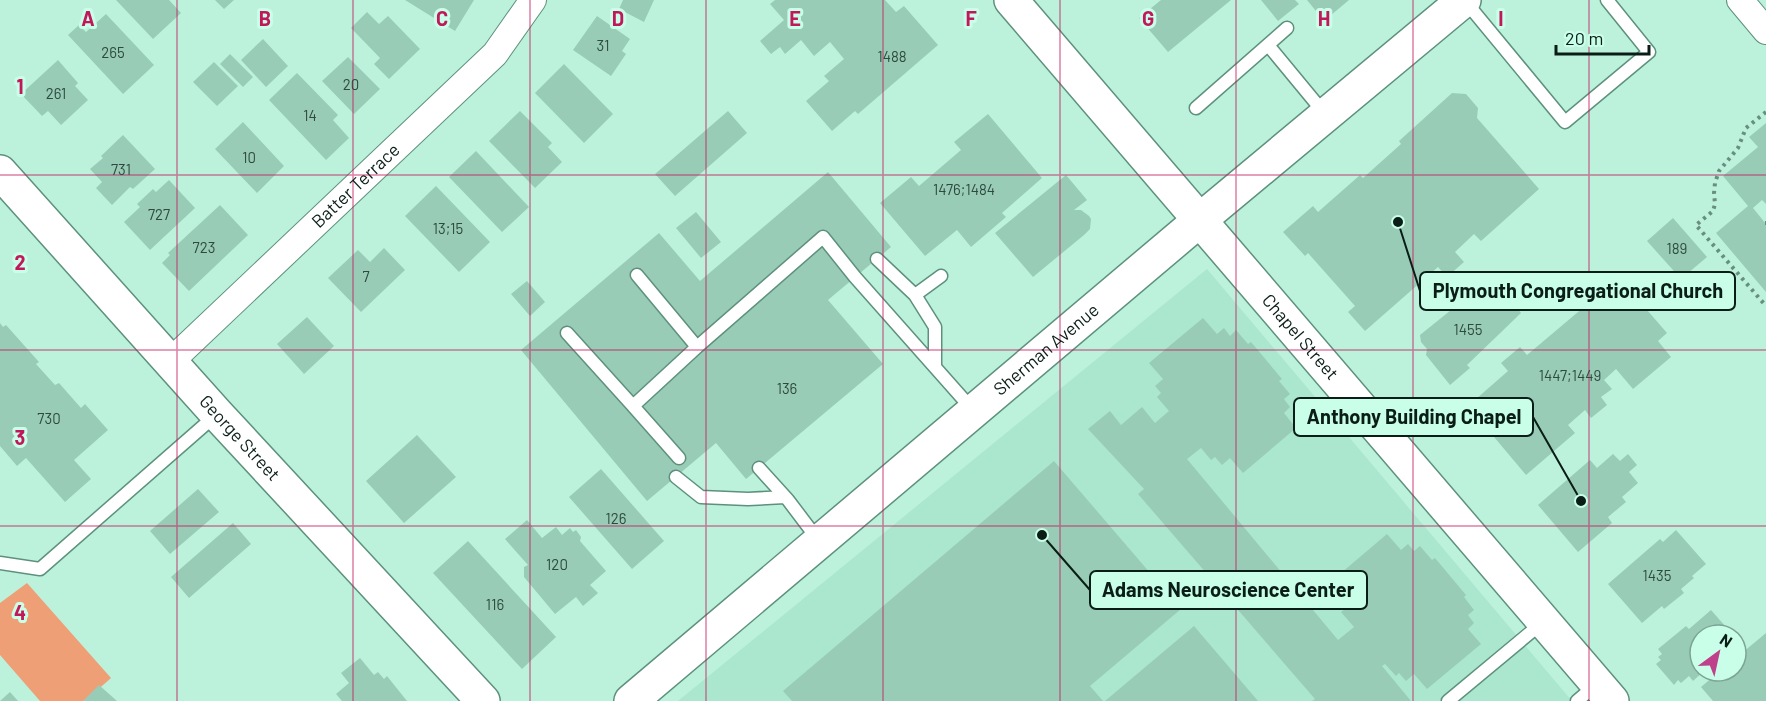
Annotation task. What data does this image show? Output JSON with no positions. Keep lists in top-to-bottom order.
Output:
{
  "streets": {
    "main road": ["Chapel Street", "Sherman Avenue", "George Street"],
    "street": ["Batter Terrace"]
  },
  "crossings": [
    ["Batter Terrace", "George Street"],
    ["Chapel Street", "Sherman Avenue"]
  ],
  "places": ["Plymouth Congregational Church", "Anthony Building Chapel", "Adams Neuroscience Center"],
  "house_numbers": [
    "31",
    "265",
    "1488",
    "20",
    "261",
    "14",
    "10",
    "731",
    "1476;1484",
    "727",
    "13;15",
    "723",
    "189",
    "7",
    "1455",
    "1447;1449",
    "136",
    "730",
    "126",
    "120",
    "1435",
    "116"
  ],
  "scale_bar": "20 m",
  "north": "top right",
  "grid": {
    "columns": [
      "A",
      "B",
      "C",
      "D",
      "E",
      "F",
      "G",
      "H",
      "I"
    ],
    "rows": [
      "1",
      "2",
      "3",
      "4"
    ]
  }
}
